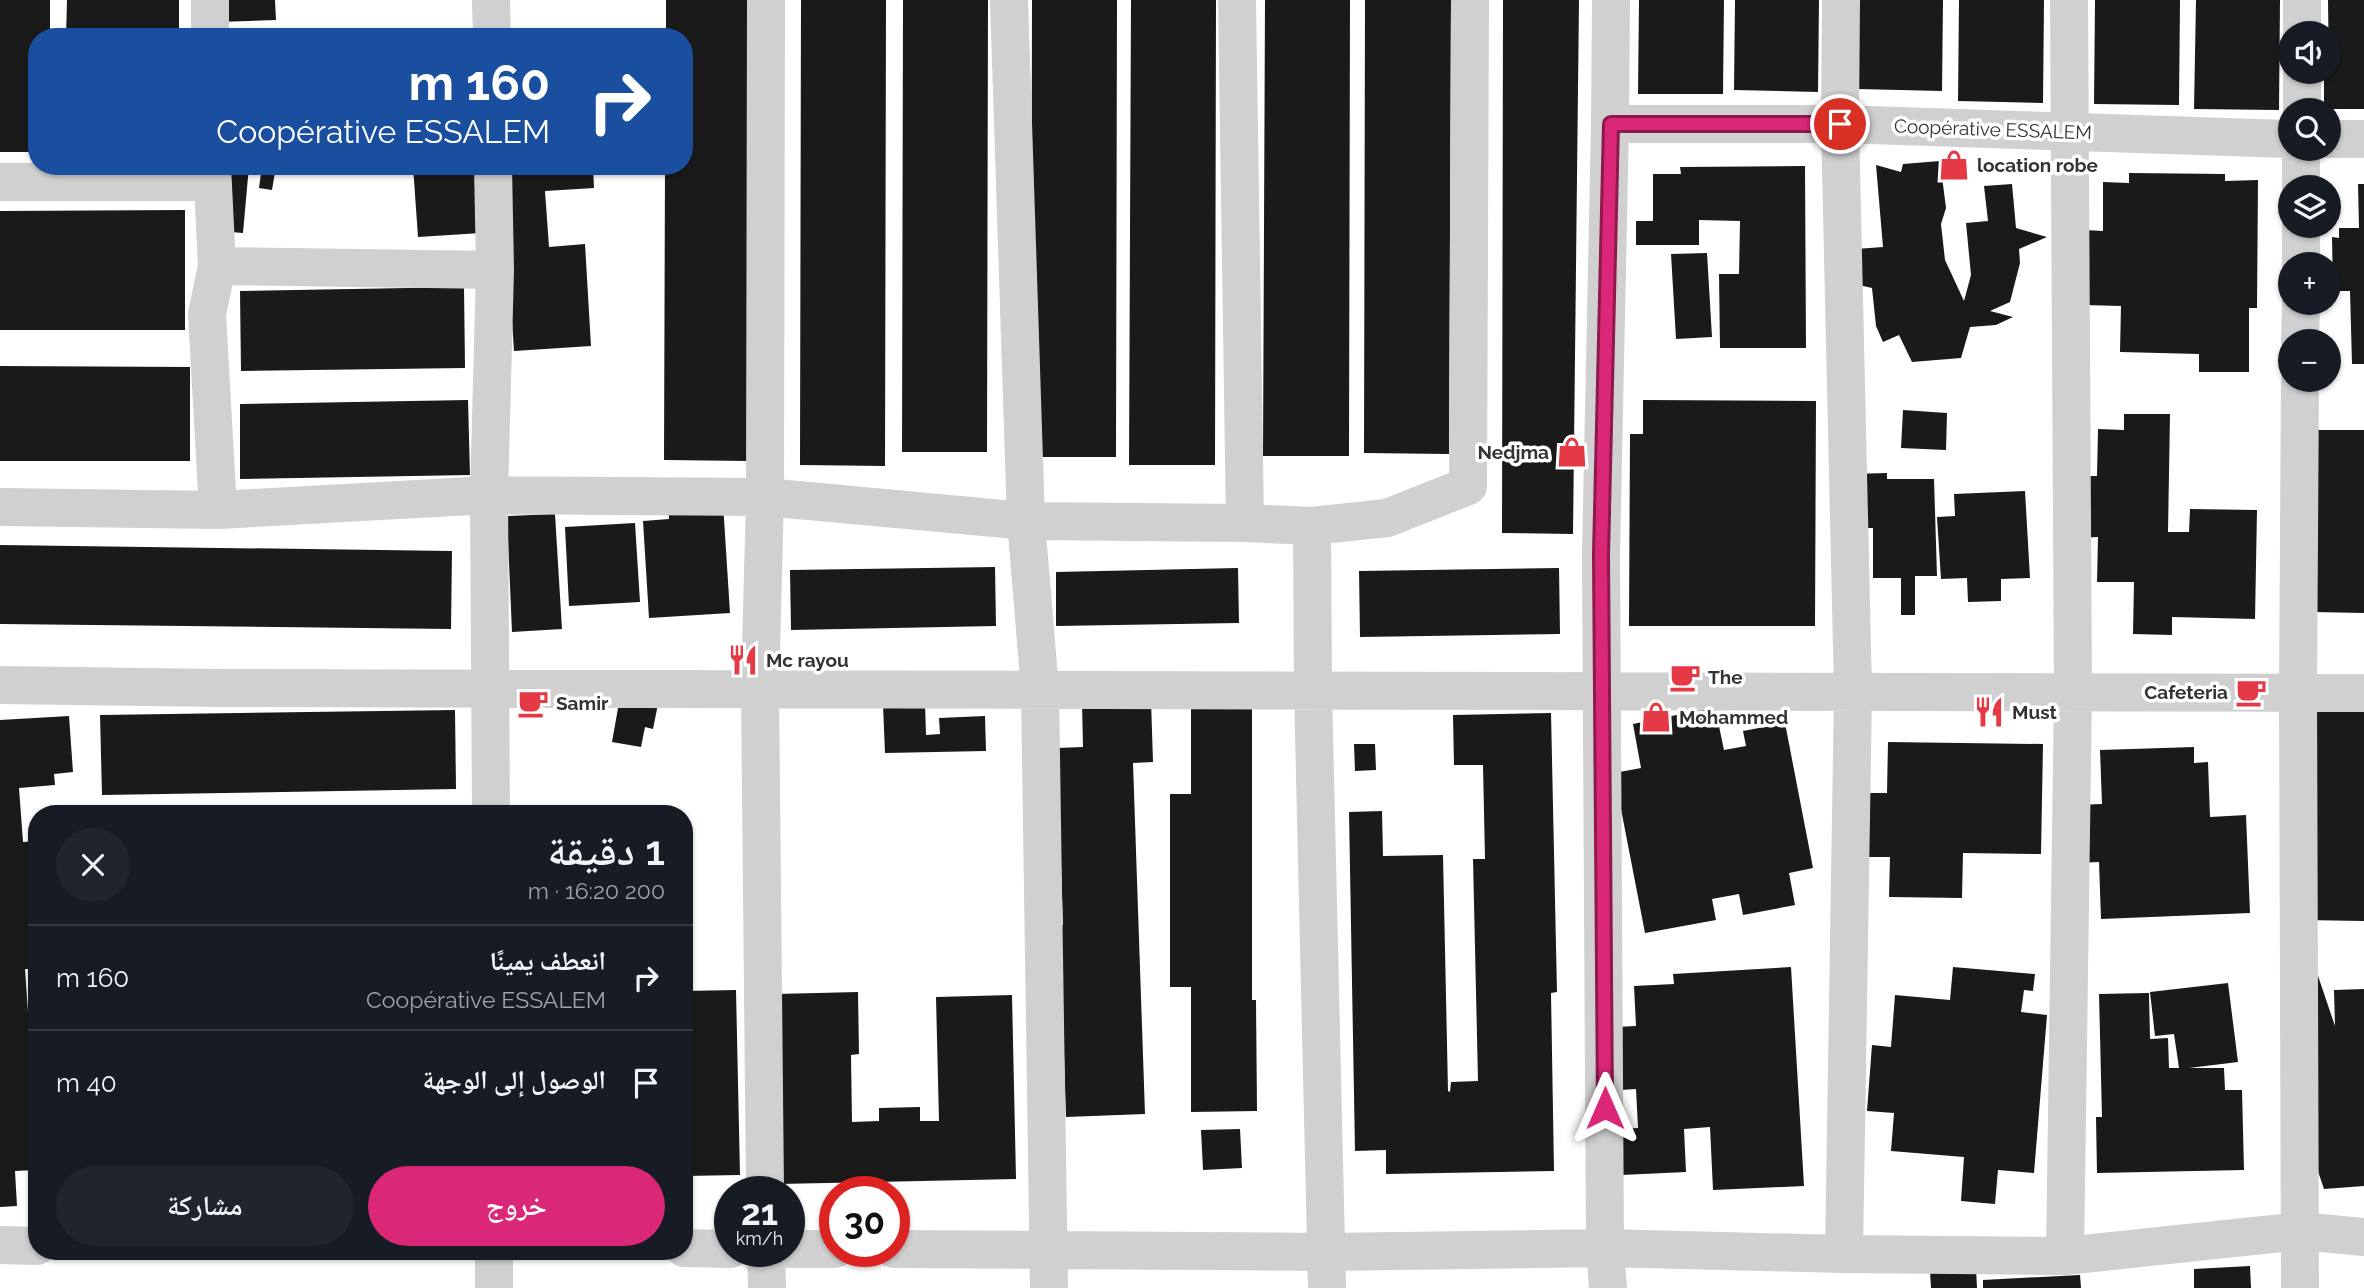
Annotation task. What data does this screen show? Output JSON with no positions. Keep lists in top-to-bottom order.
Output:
{
  "streets": {
    "street": ["Coopérative ESSALEM"]
  },
  "places": {
    "shop": ["location robe", "Nedjma", "Mohammed"],
    "restaurant": ["Mc rayou", "Must"],
    "cafe": ["The", "Cafeteria", "Samir"]
  },
  "page": {
    "map_buttons": ["+", "−"],
    "turn": ["160 m", "Coopérative ESSALEM"],
    "heading": ["1 دقيقة", "200 m · 16:20"],
    "list": [
      {
        "name": "انعطف يمينًا",
        "note": "Coopérative ESSALEM",
        "value": "160 m"
      },
      {
        "name": "الوصول إلى الوجهة",
        "value": "40 m"
      }
    ],
    "buttons": ["خروج", "مشاركة"],
    "speed": "21 km/h",
    "limit": "30"
  }
}
